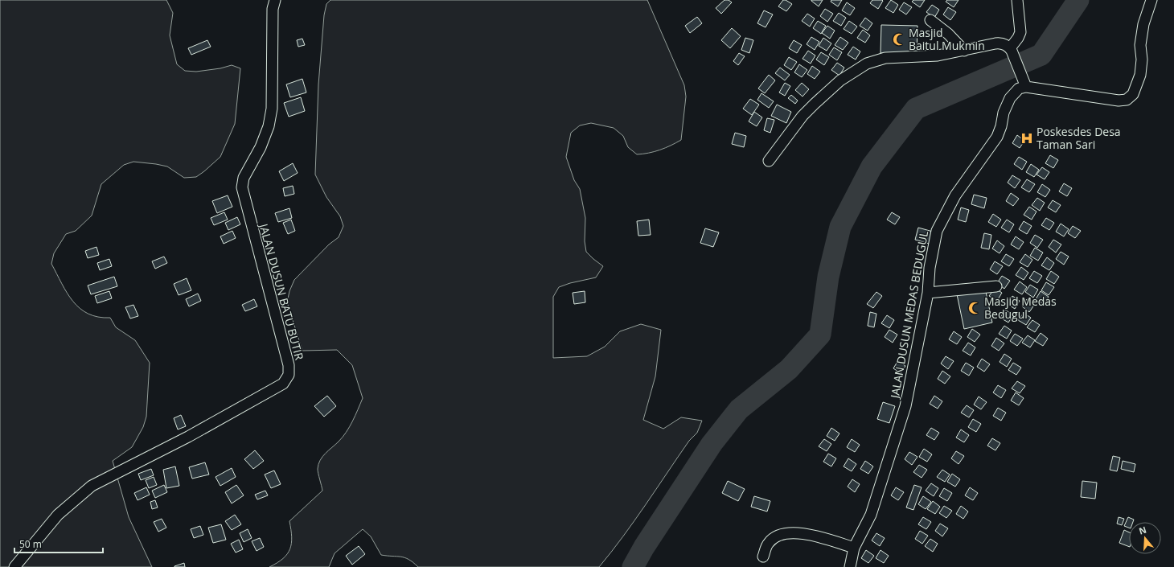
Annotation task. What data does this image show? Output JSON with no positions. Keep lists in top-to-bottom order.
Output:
{
  "streets": {
    "street": ["JALAN DUSUN BATU BUTIR", "JALAN DUSUN MEDAS BEDUGUL"]
  },
  "places": {
    "mosque": ["Masjid Baitul Mukmin", "Masjid Medas Bedugul"],
    "hospital": ["Poskesdes Desa Taman Sari"]
  },
  "scale_bar": "50 m",
  "north": "top"
}
